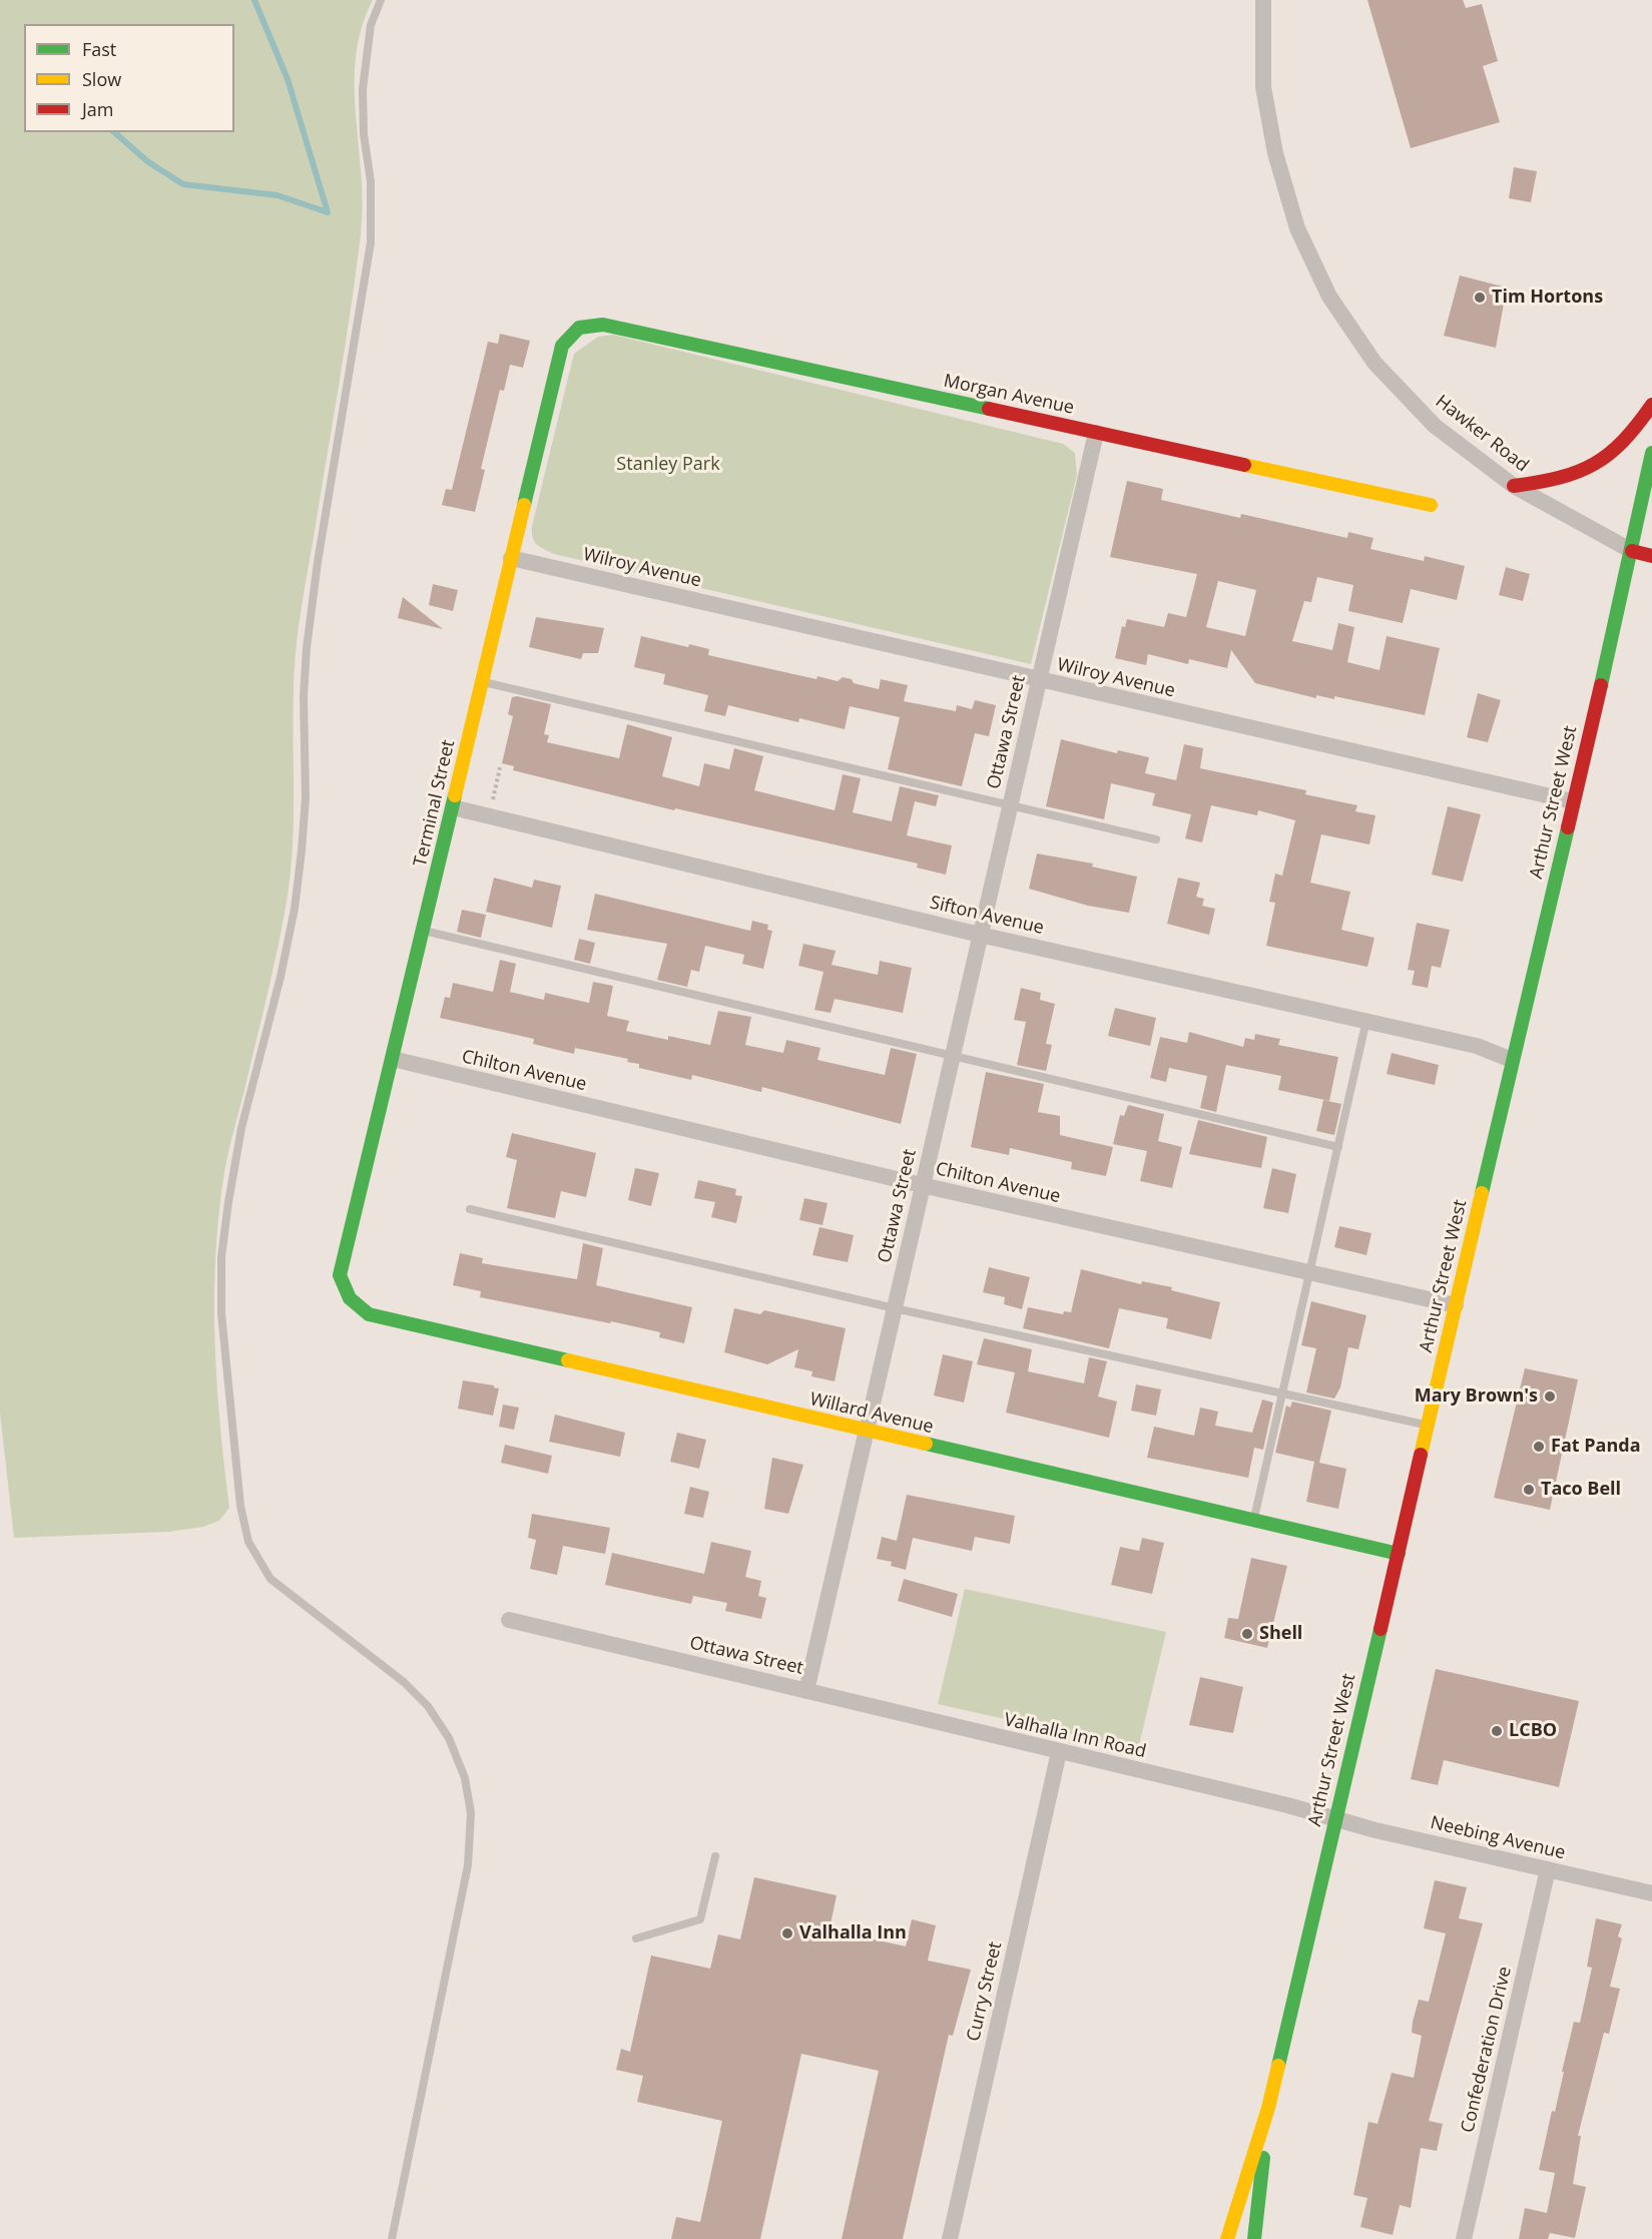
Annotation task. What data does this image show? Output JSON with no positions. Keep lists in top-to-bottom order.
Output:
{
  "streets": {
    "street": [
      "Morgan Avenue",
      "Hawker Road",
      "Wilroy Avenue",
      "Ottawa Street",
      "Arthur Street West",
      "Terminal Street",
      "Sifton Avenue",
      "Chilton Avenue",
      "Willard Avenue",
      "Valhalla Inn Road",
      "Neebing Avenue",
      "Curry Street",
      "Confederation Drive"
    ]
  },
  "crossings": [
    ["Morgan Avenue", "Ottawa Street"],
    ["Morgan Avenue", "Terminal Street"],
    ["Hawker Road", "Arthur Street West"],
    ["Wilroy Avenue", "Ottawa Street"],
    ["Wilroy Avenue", "Arthur Street West"],
    ["Wilroy Avenue", "Terminal Street"],
    ["Ottawa Street", "Sifton Avenue"],
    ["Ottawa Street", "Chilton Avenue"],
    ["Ottawa Street", "Willard Avenue"],
    ["Ottawa Street", "Valhalla Inn Road"],
    ["Arthur Street West", "Sifton Avenue"],
    ["Arthur Street West", "Chilton Avenue"],
    ["Arthur Street West", "Willard Avenue"],
    ["Arthur Street West", "Valhalla Inn Road"],
    ["Arthur Street West", "Neebing Avenue"],
    ["Terminal Street", "Sifton Avenue"],
    ["Terminal Street", "Chilton Avenue"],
    ["Terminal Street", "Willard Avenue"],
    ["Valhalla Inn Road", "Neebing Avenue"],
    ["Valhalla Inn Road", "Curry Street"],
    ["Neebing Avenue", "Confederation Drive"]
  ],
  "parks": ["Stanley Park"],
  "places": [
    "Tim Hortons",
    "Mary Brown's",
    "Fat Panda",
    "Taco Bell",
    "Shell",
    "LCBO",
    "Valhalla Inn"
  ],
  "legend": ["Fast", "Slow", "Jam"]
}
